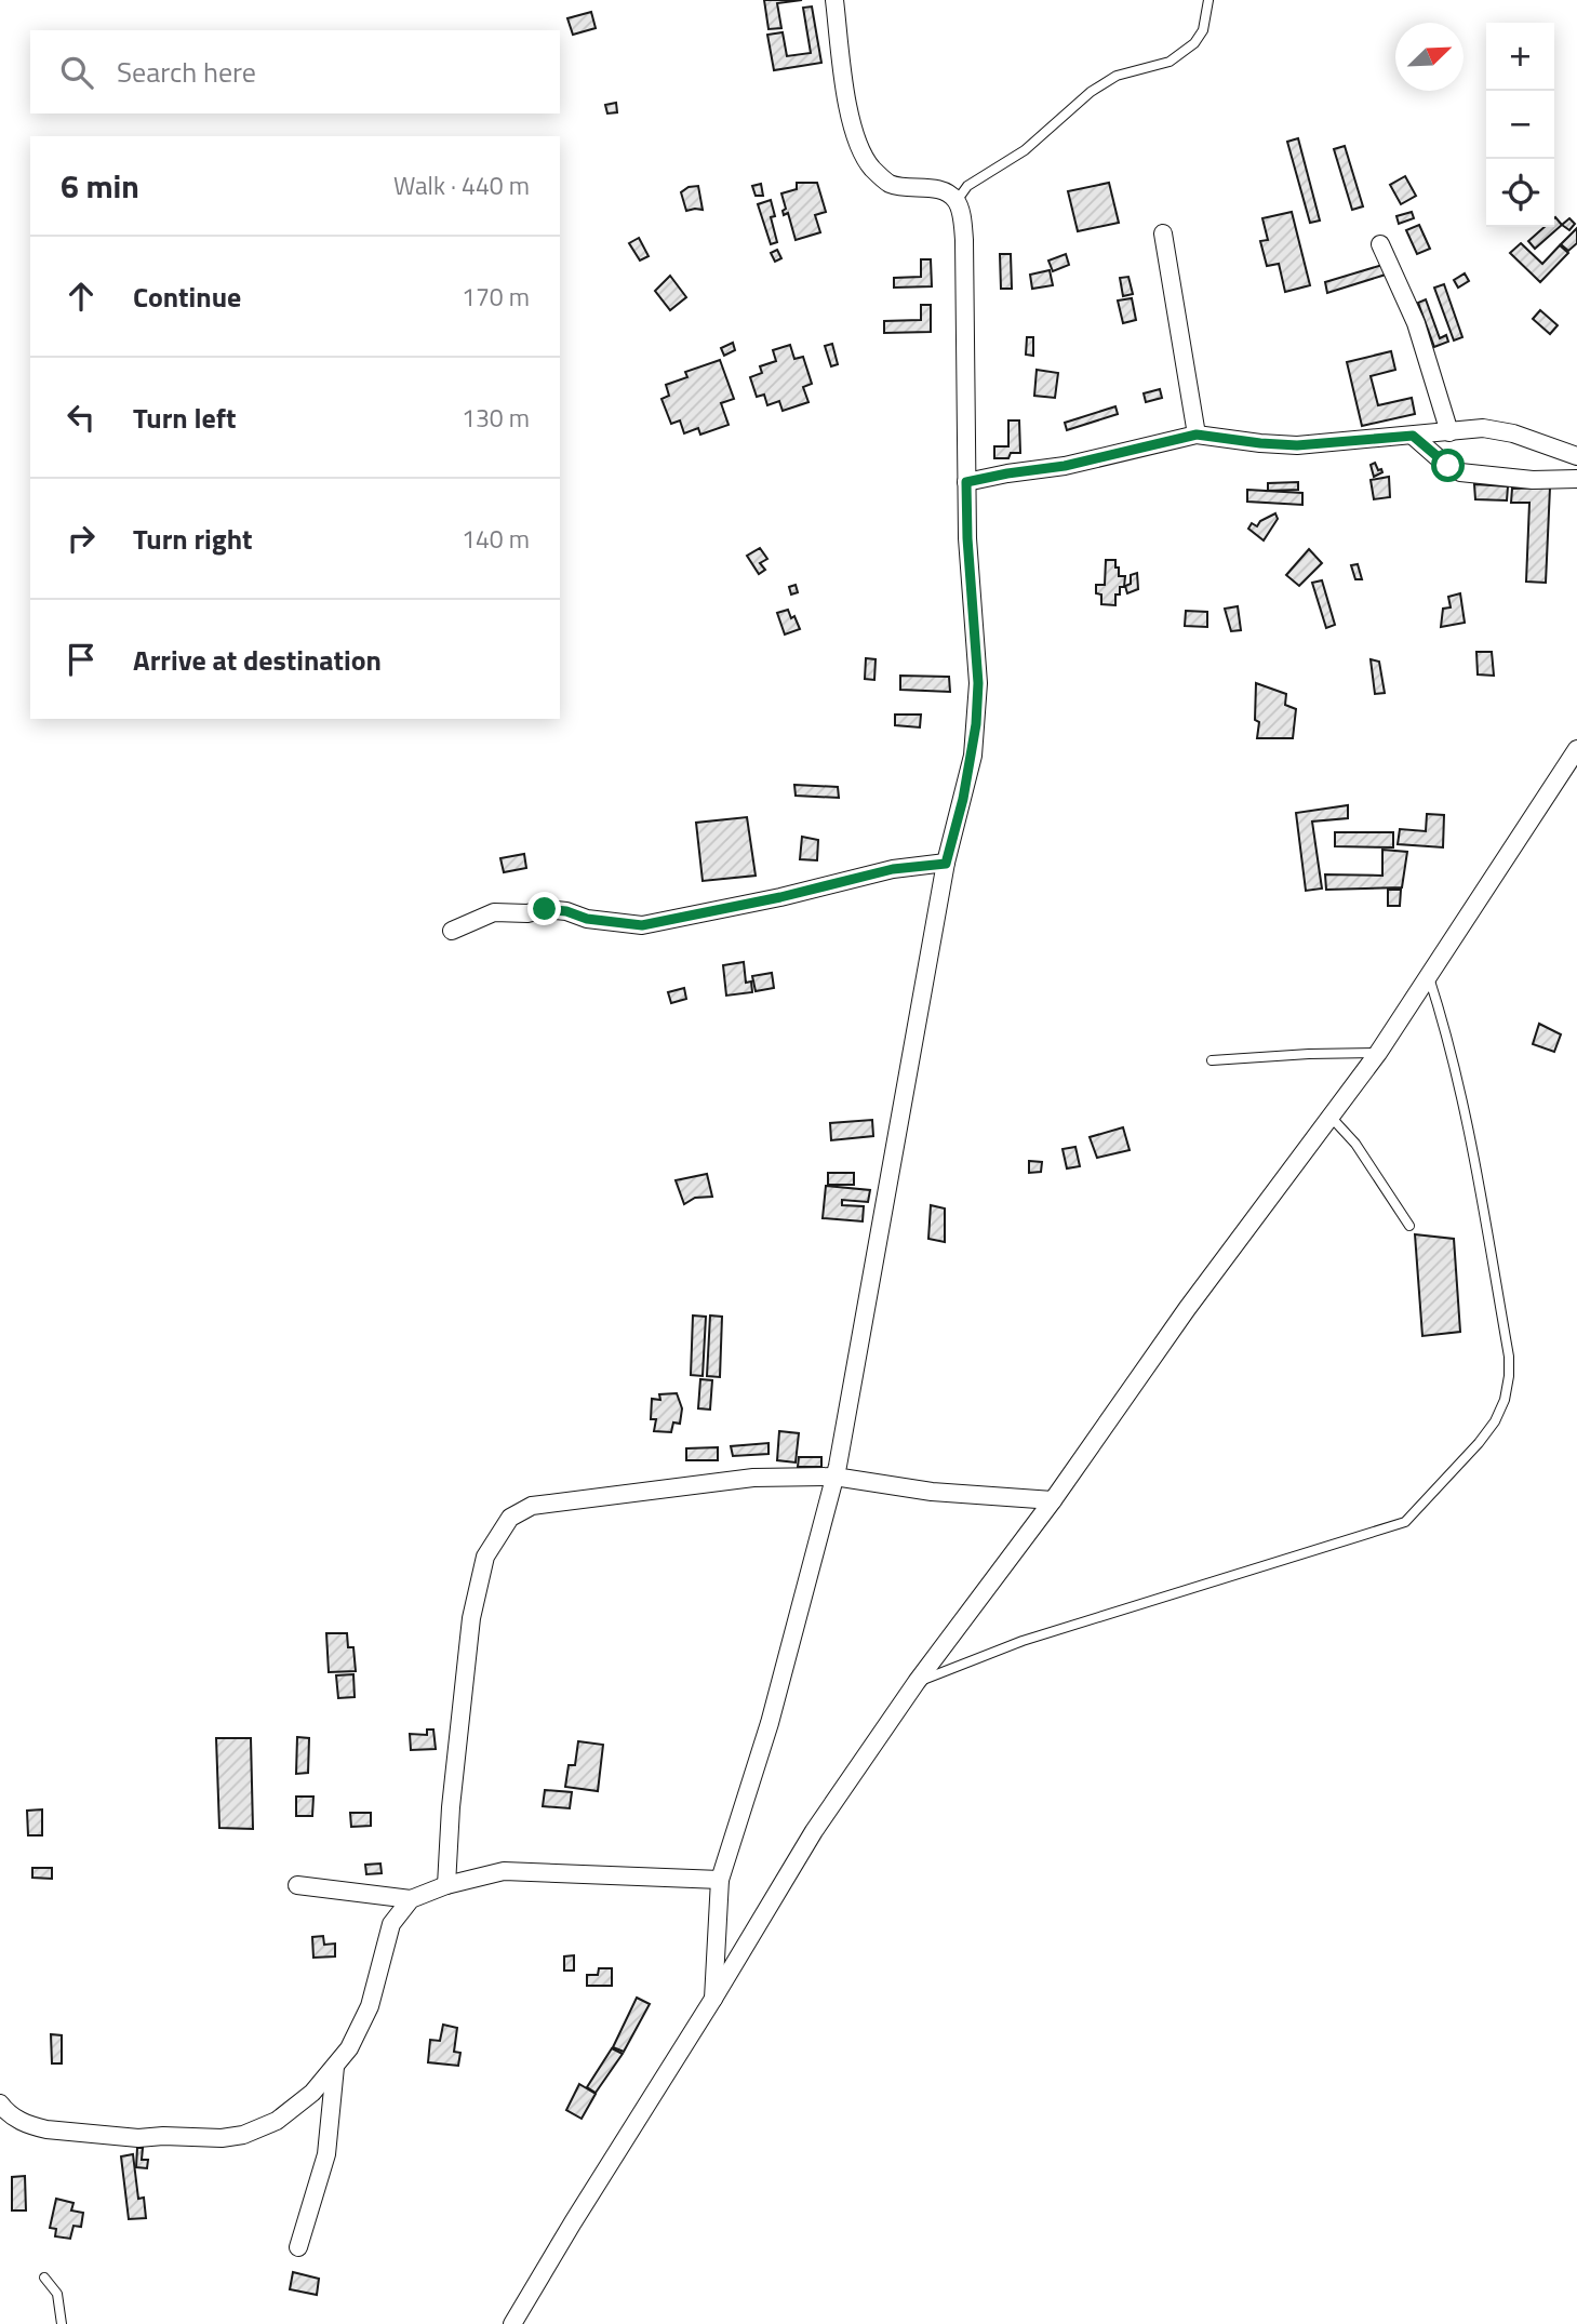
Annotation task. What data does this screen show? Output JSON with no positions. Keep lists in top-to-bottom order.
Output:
{
  "north": "top right",
  "page": {
    "map_buttons": ["+", "−"],
    "search": "Search here",
    "heading": ["6 min", "Walk · 440 m"],
    "list": [
      ["Continue", "170 m"],
      ["Turn left", "130 m"],
      ["Turn right", "140 m"],
      "Arrive at destination"
    ]
  }
}
